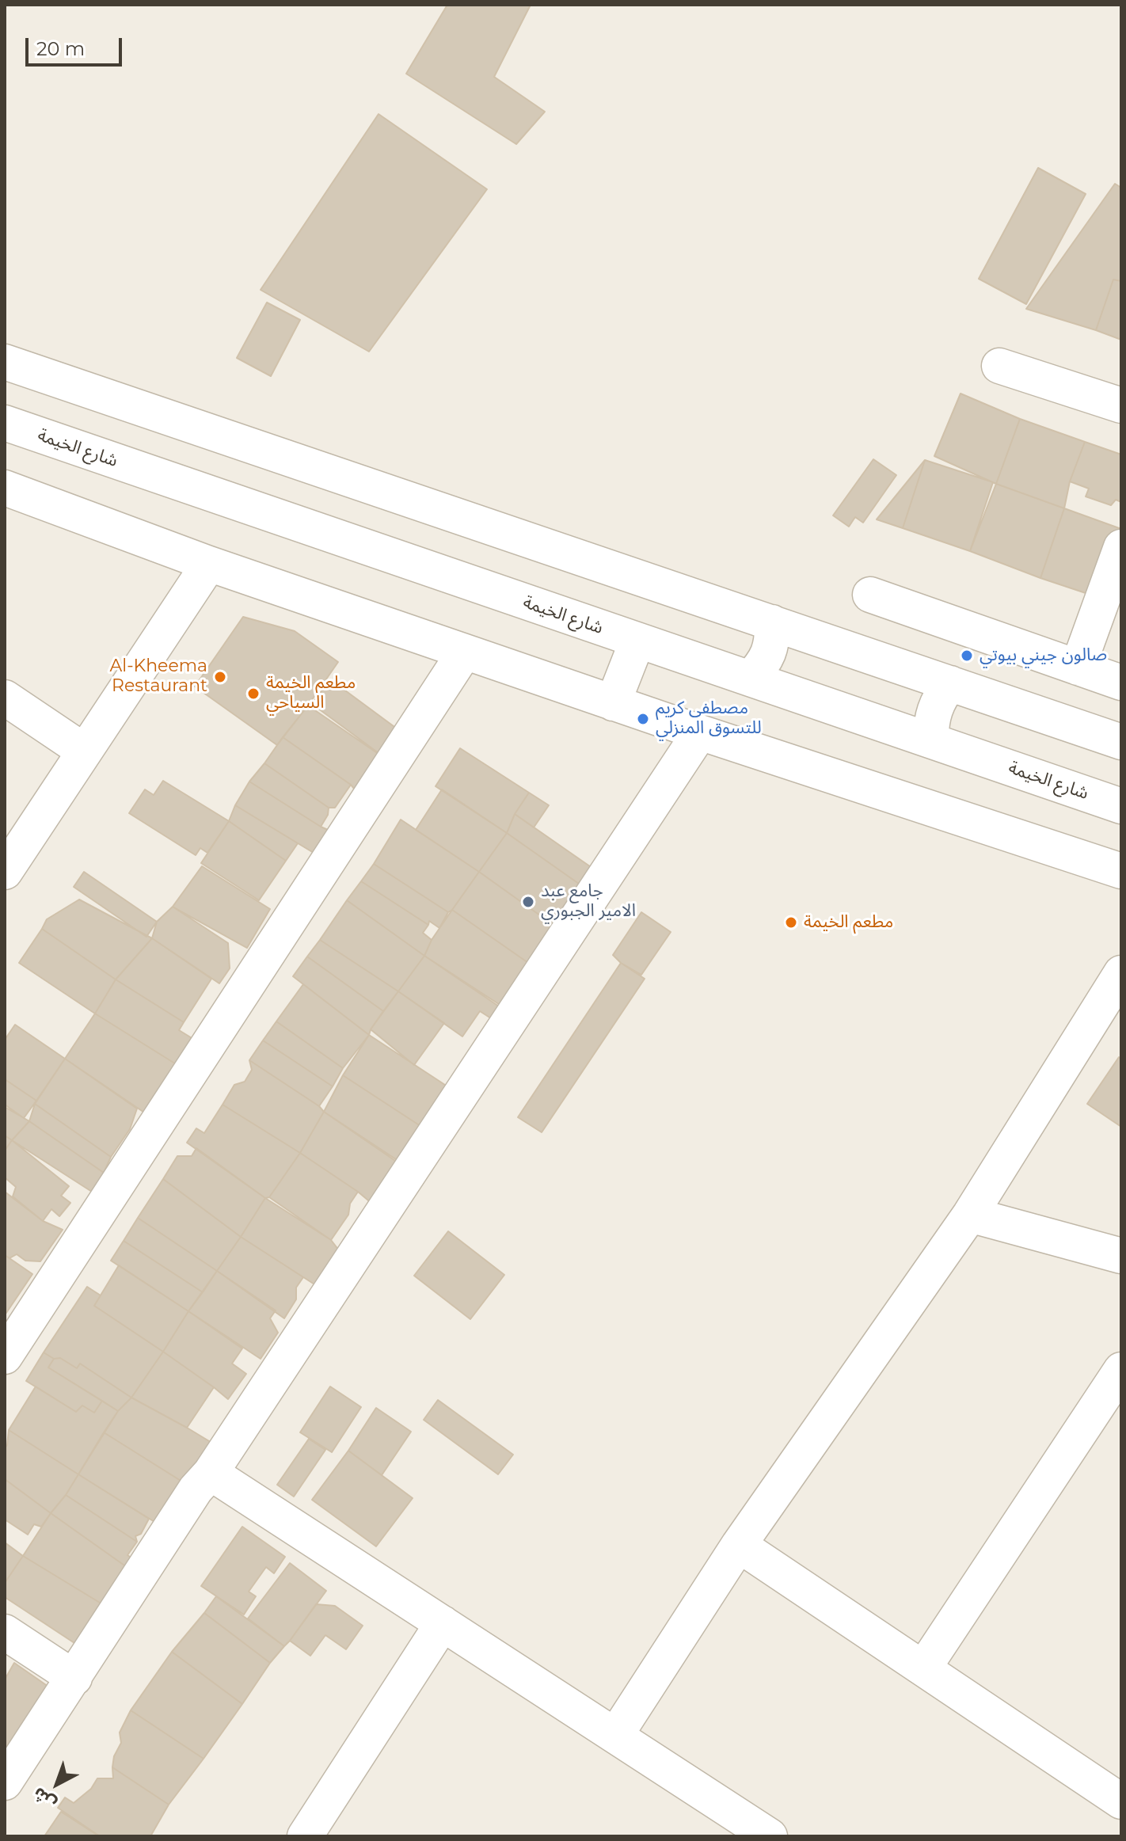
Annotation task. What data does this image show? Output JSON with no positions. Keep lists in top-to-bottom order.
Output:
{
  "streets": {
    "street": ["شارع الخيمة"]
  },
  "places": [
    "صالون جيني بيوتي",
    "Al-Kheema Restaurant",
    "مطعم الخيمة السياحي",
    "مصطفى كريم للتسوق المنزلي",
    "جامع عبد الامير الجبوري",
    "مطعم الخيمة"
  ],
  "scale_bar": "20 m",
  "north": "bottom left"
}
